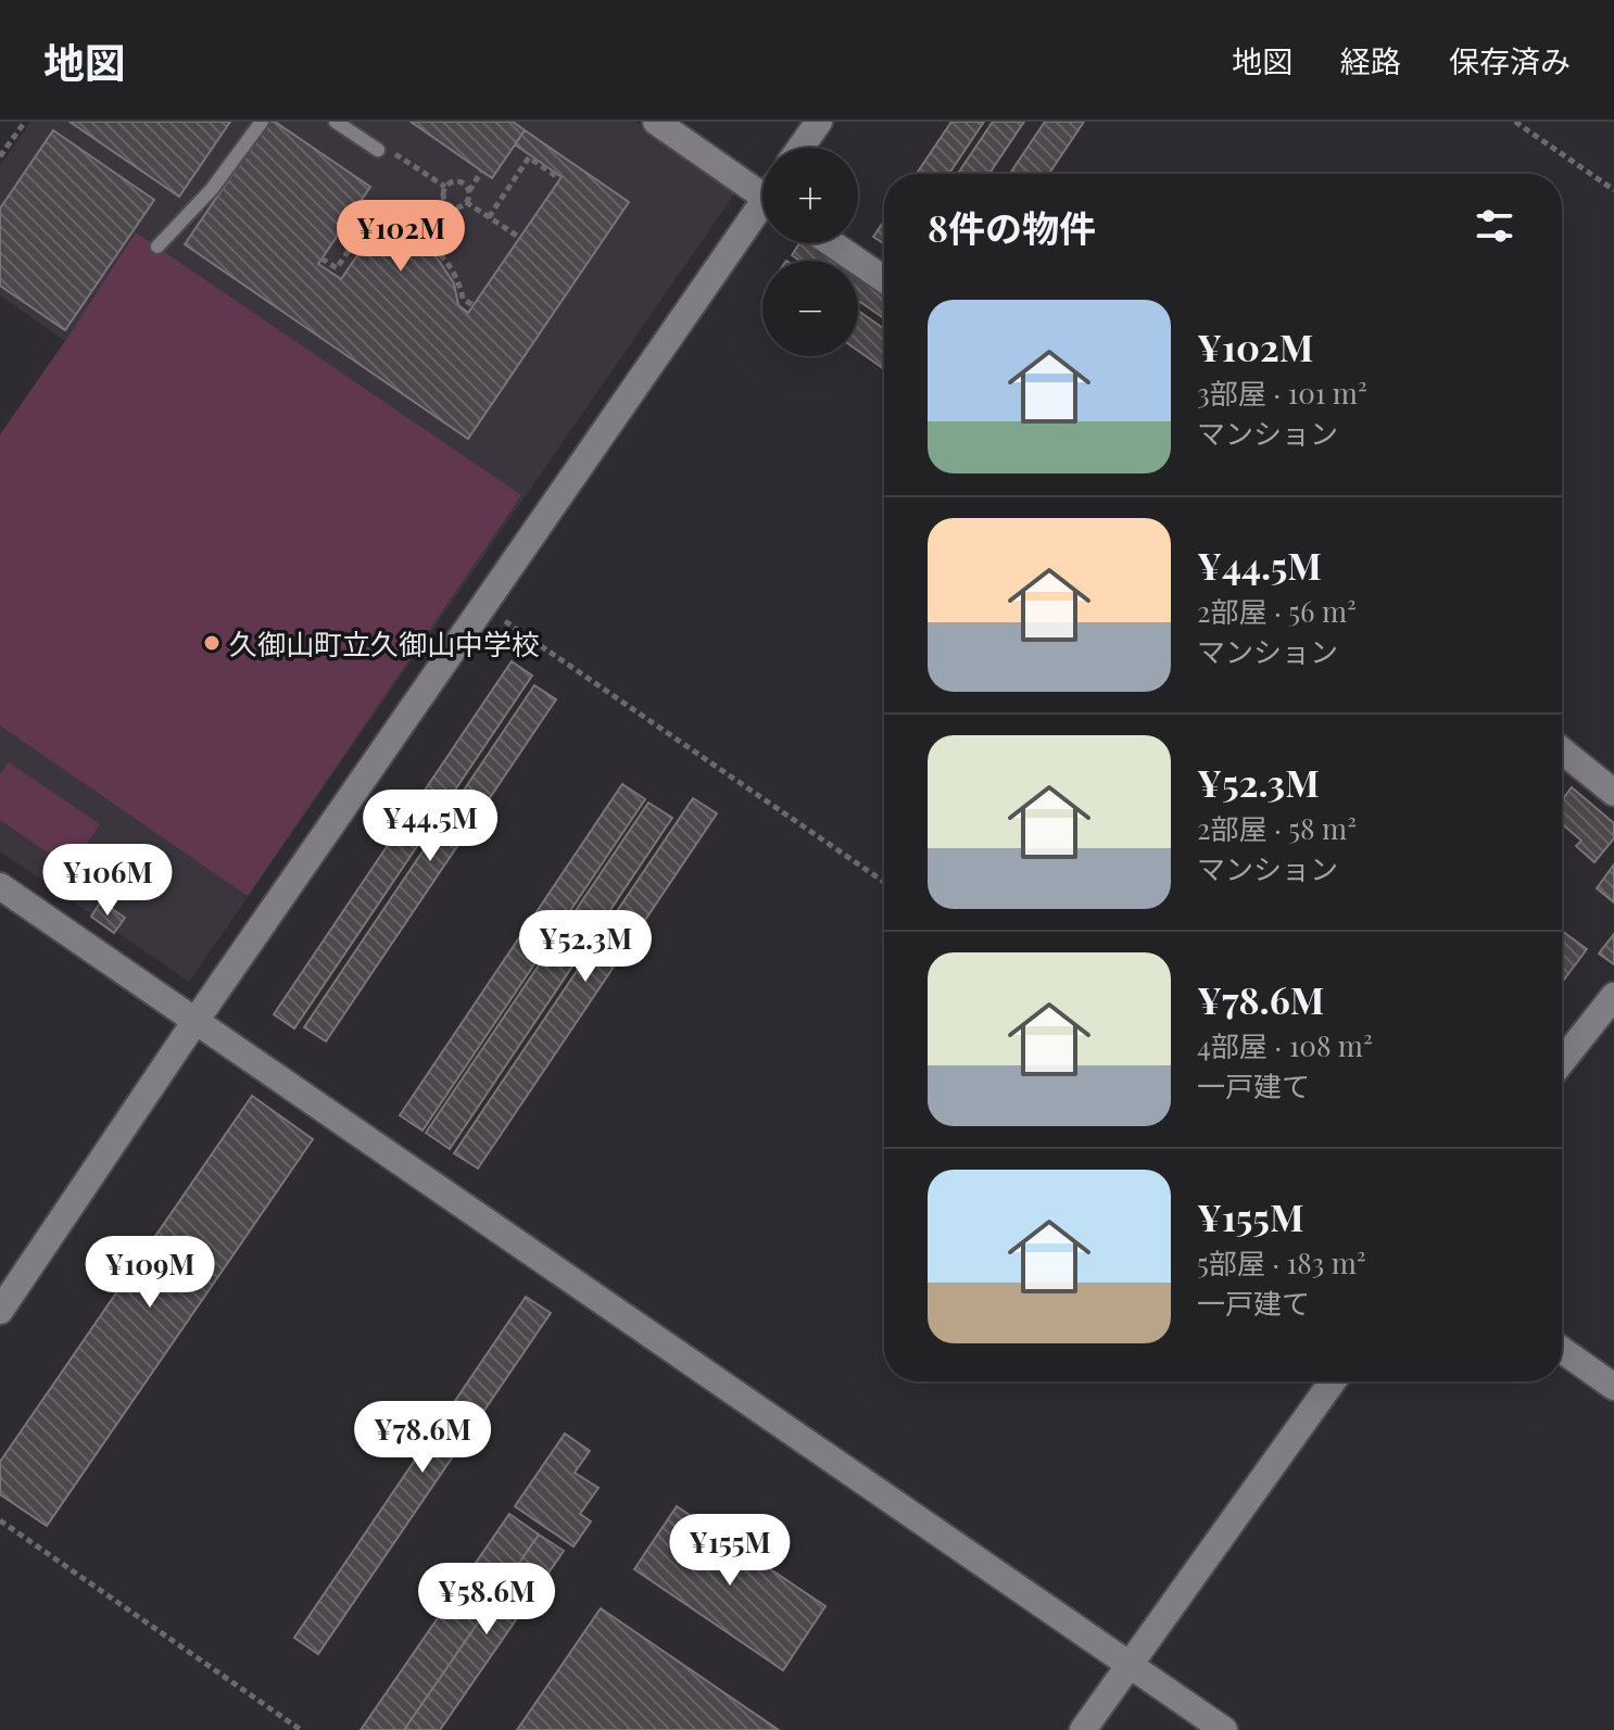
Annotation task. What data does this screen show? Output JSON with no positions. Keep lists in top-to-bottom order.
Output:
{
  "places": ["久御山町立久御山中学校"],
  "page": {
    "header": "地図",
    "nav": ["地図", "経路", "保存済み"],
    "map_buttons": ["+", "−"],
    "heading": "8件の物件",
    "price": [
      "¥102M",
      "¥44.5M",
      "¥106M",
      "¥52.3M",
      "¥109M",
      "¥78.6M",
      "¥155M",
      "¥58.6M"
    ],
    "list": [
      {
        "name": "¥102M",
        "note": "3部屋 · 101 m² · マンション"
      },
      {
        "name": "¥44.5M",
        "note": "2部屋 · 56 m² · マンション"
      },
      {
        "name": "¥52.3M",
        "note": "2部屋 · 58 m² · マンション"
      },
      {
        "name": "¥78.6M",
        "note": "4部屋 · 108 m² · 一戸建て"
      },
      {
        "name": "¥155M",
        "note": "5部屋 · 183 m² · 一戸建て"
      }
    ]
  }
}
